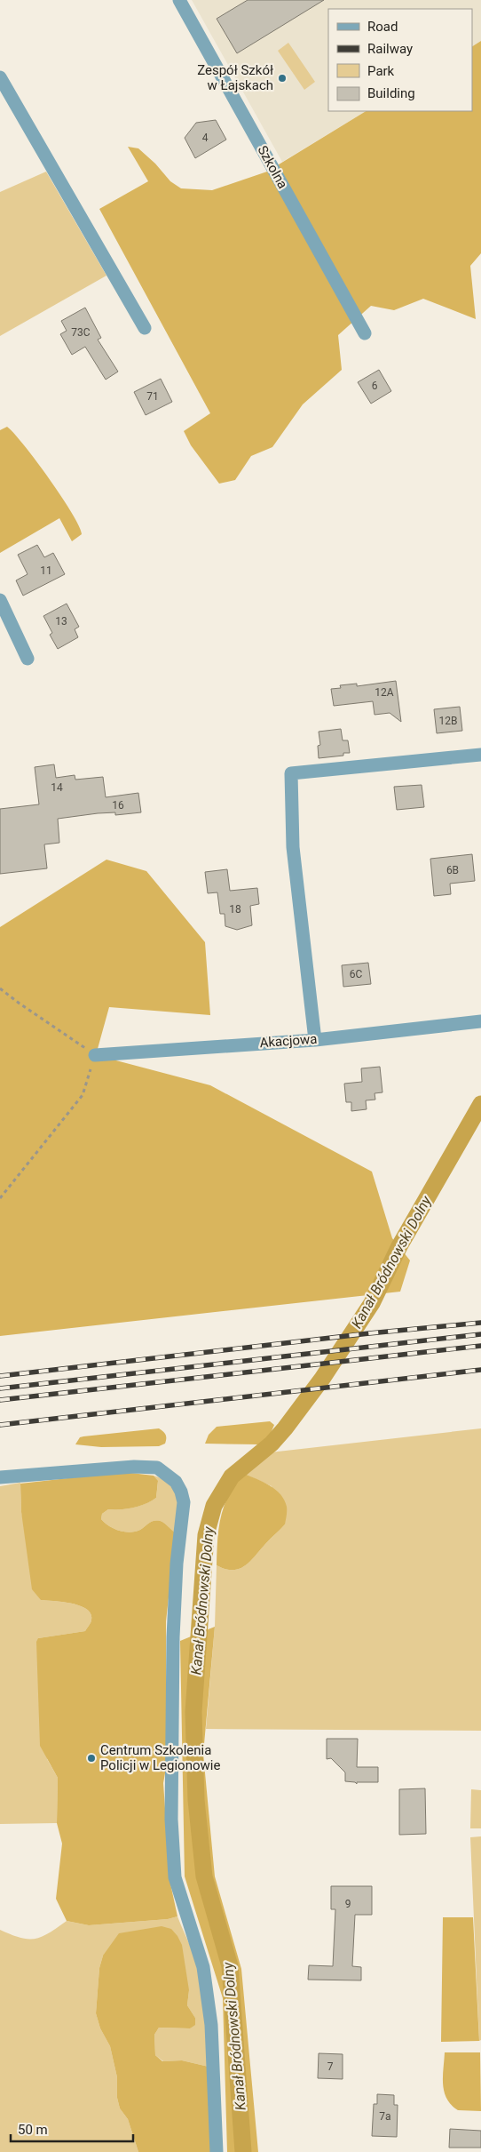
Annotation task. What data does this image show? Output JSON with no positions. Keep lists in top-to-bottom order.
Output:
{
  "streets": {
    "street": ["Szkolna", "Akacjowa"]
  },
  "water": ["Kanał Bródnowski Dolny"],
  "places": ["Zespół Szkół w Łajskach", "Centrum Szkolenia Policji w Legionowie"],
  "house_numbers": [
    "4",
    "73C",
    "6",
    "71",
    "11",
    "13",
    "12A",
    "12B",
    "14",
    "16",
    "6B",
    "18",
    "6C",
    "9",
    "7",
    "7a"
  ],
  "legend": [
    "Road",
    "Railway",
    "Park",
    "Building"
  ],
  "scale_bar": "50 m"
}
